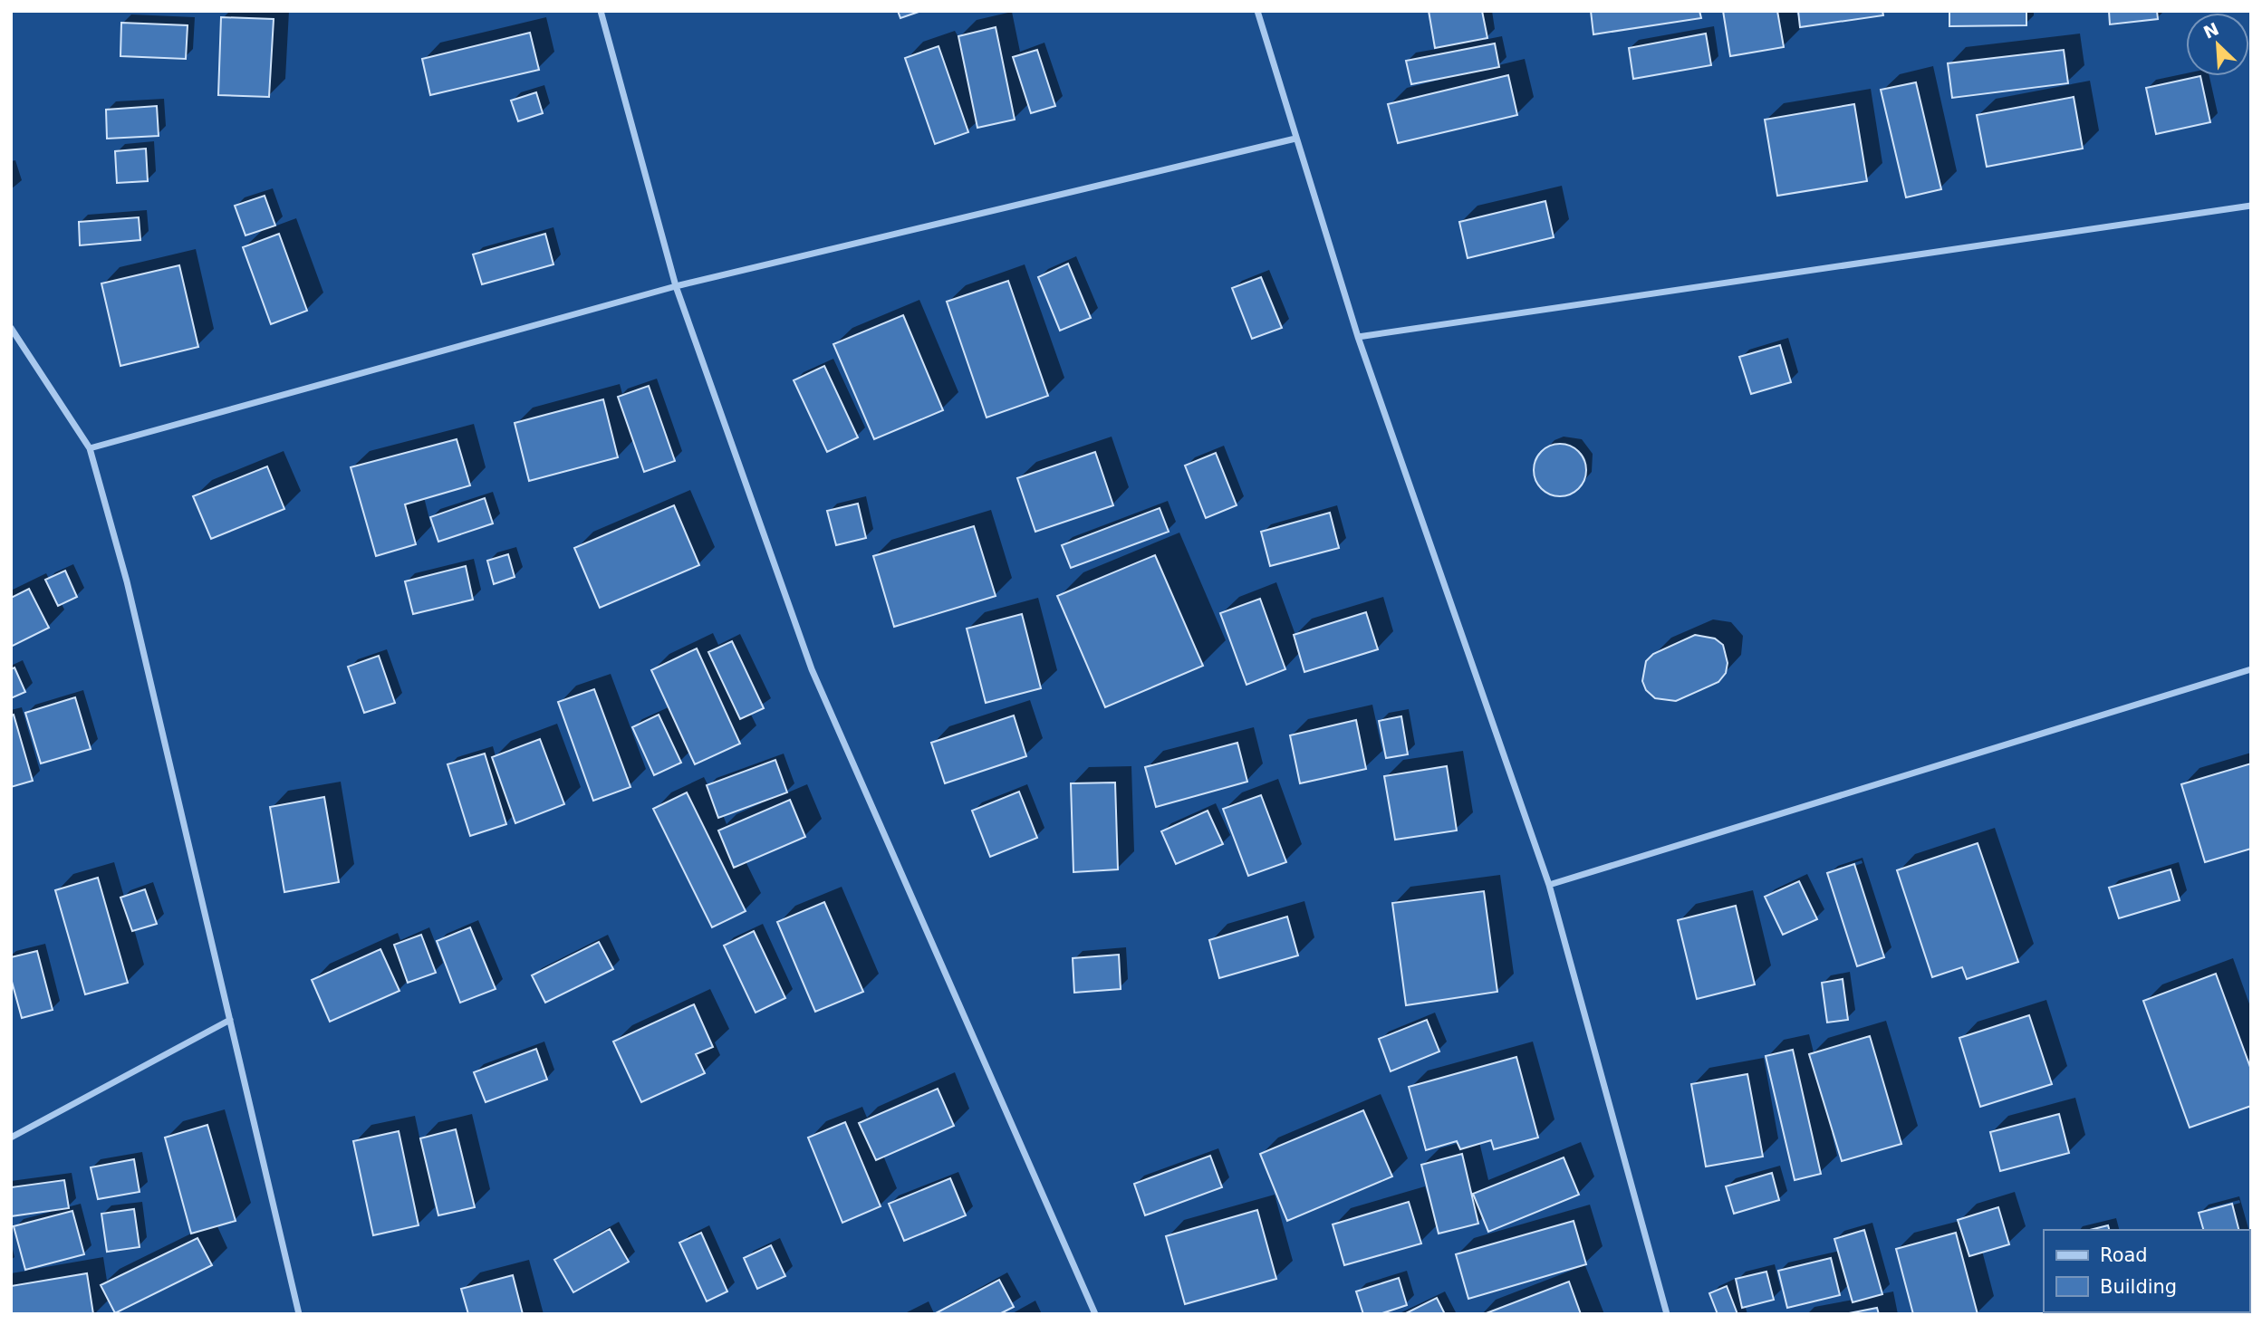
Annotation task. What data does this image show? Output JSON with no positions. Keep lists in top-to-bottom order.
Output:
{
  "legend": ["Road", "Building"],
  "north": "top left"
}
